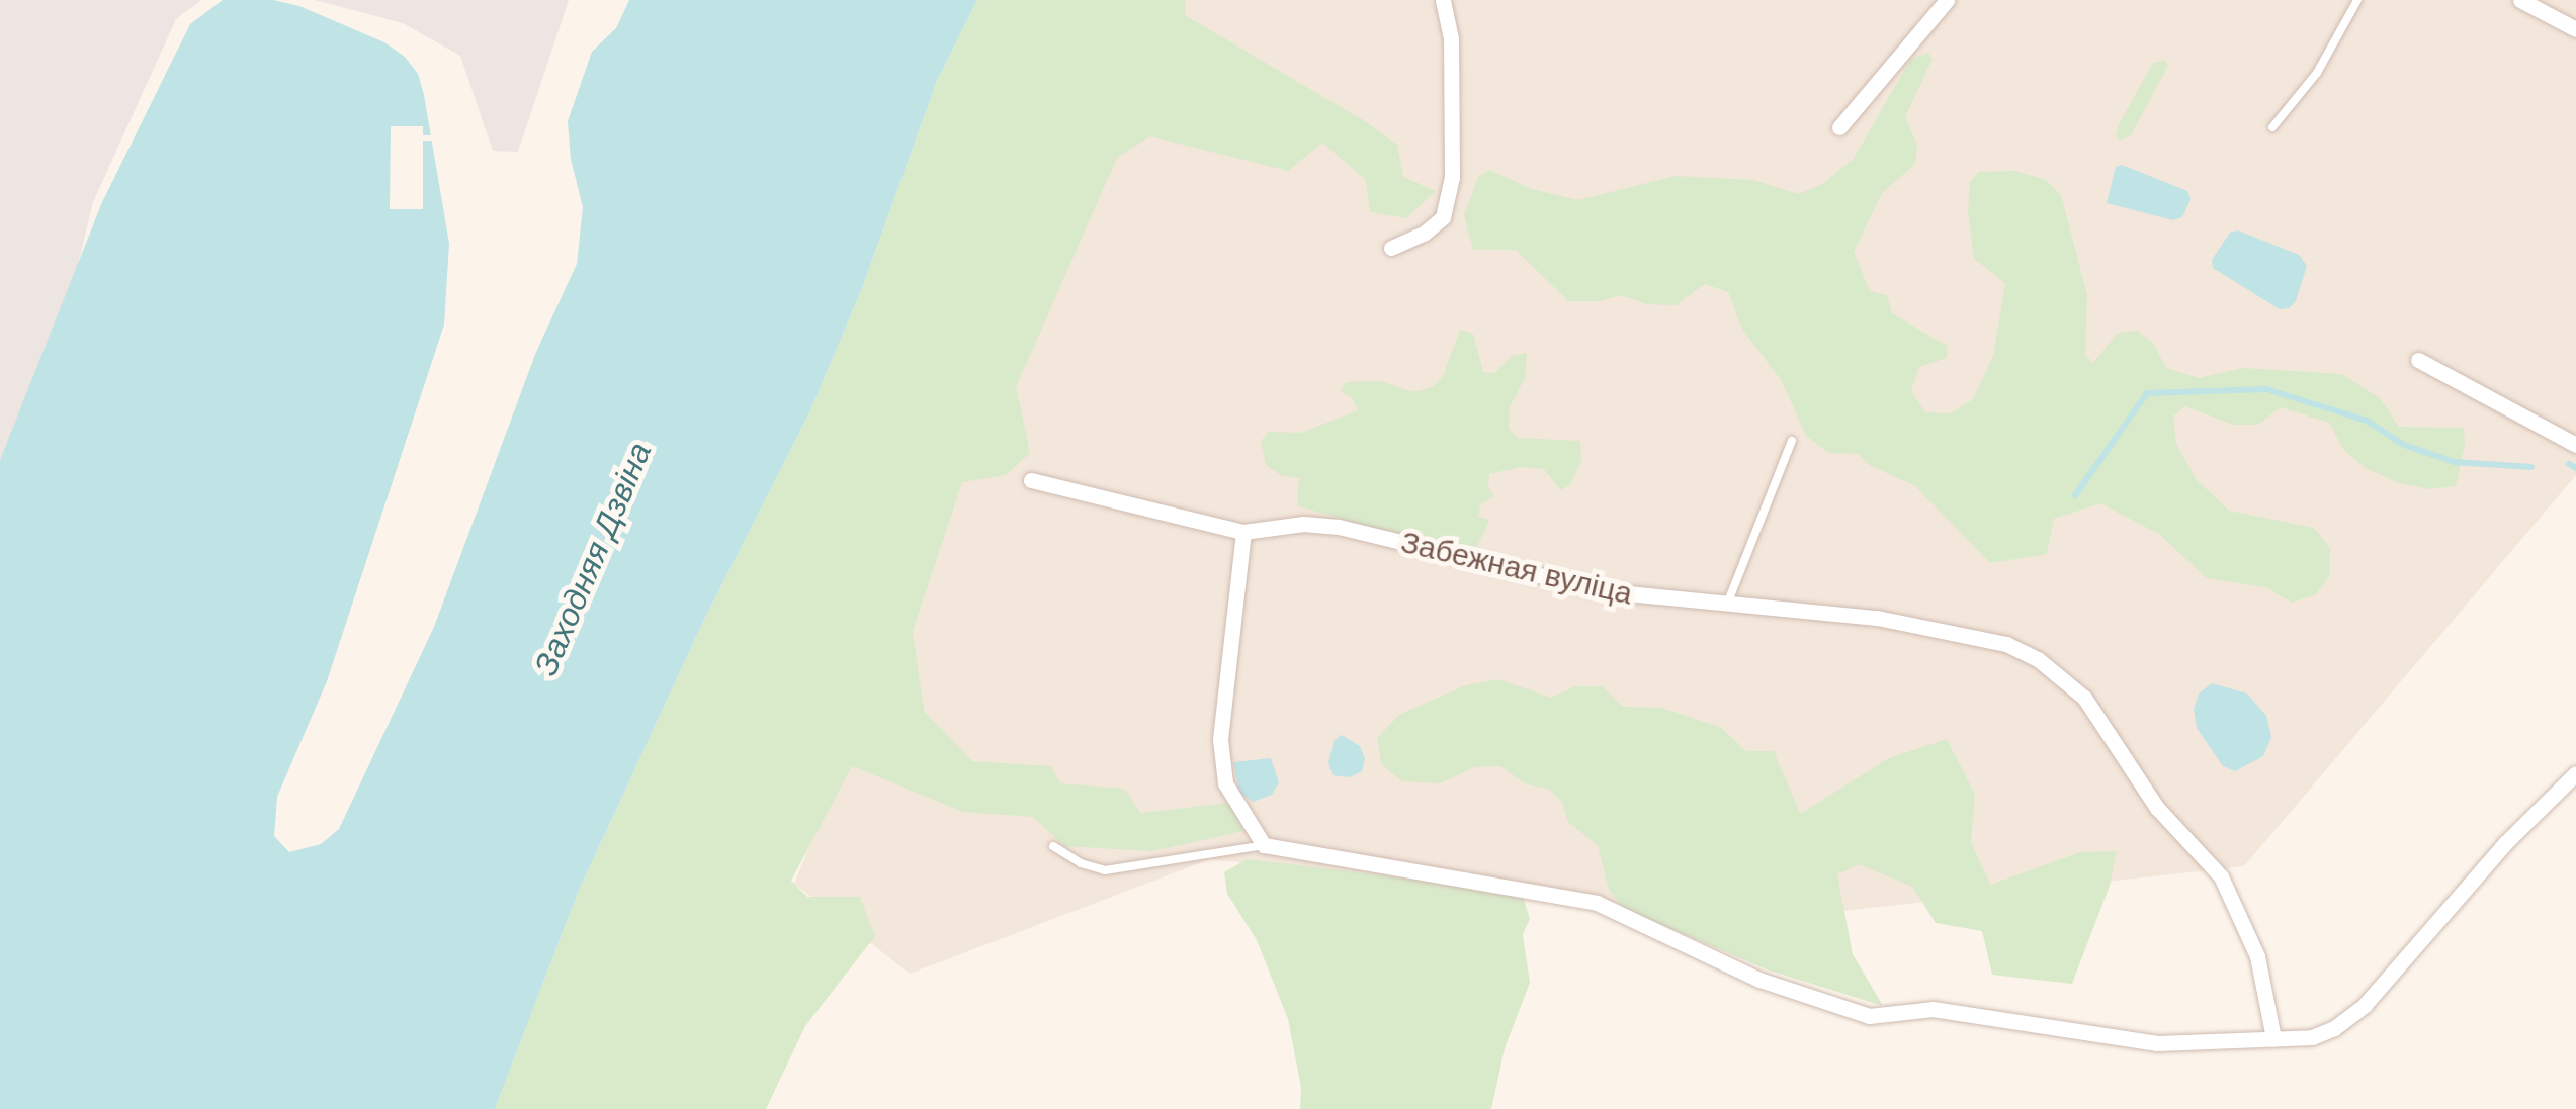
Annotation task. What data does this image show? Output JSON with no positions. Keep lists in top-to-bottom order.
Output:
{
  "streets": {
    "street": ["Забежная вуліца"]
  },
  "water": ["Заходняя Дзвіна"]
}
